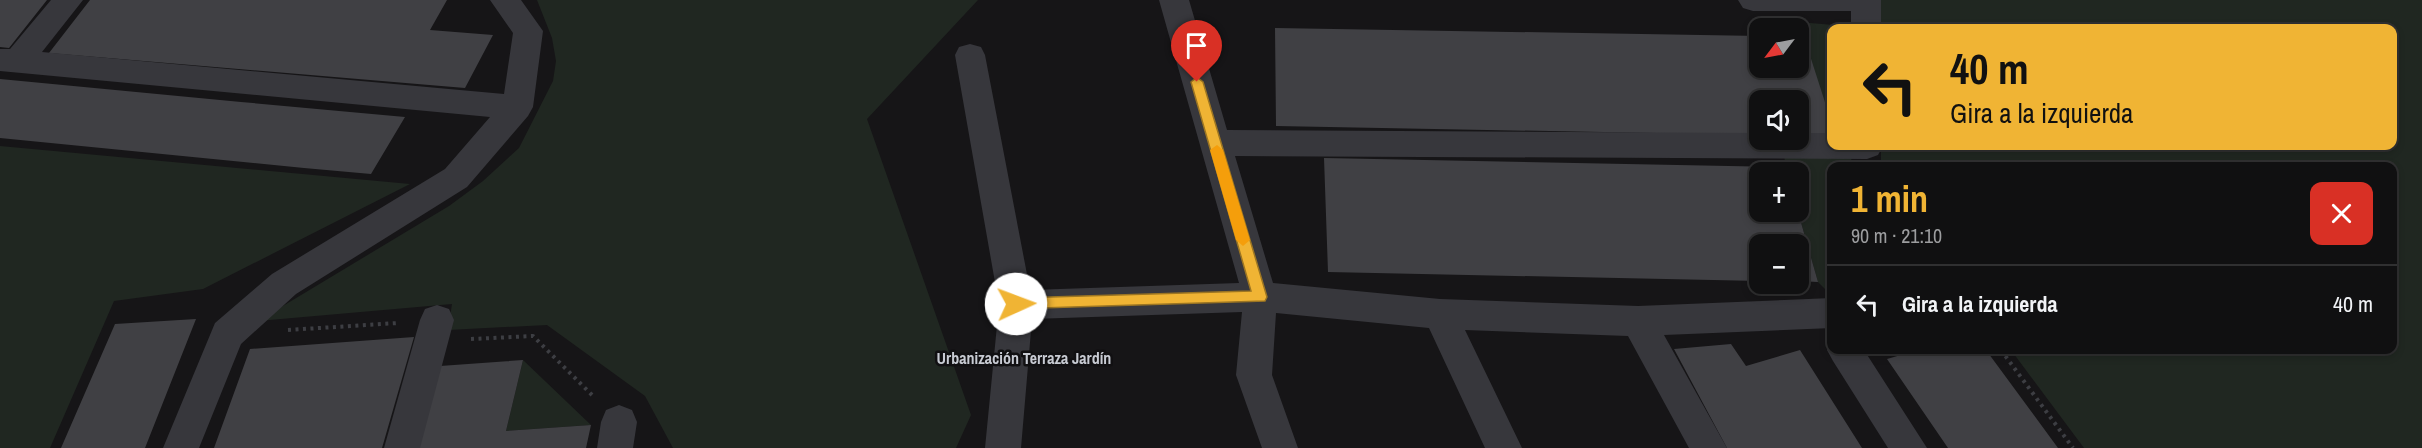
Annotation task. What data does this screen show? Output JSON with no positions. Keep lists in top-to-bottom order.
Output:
{
  "districts": ["Urbanización Terraza Jardín"],
  "north": "bottom left",
  "page": {
    "map_buttons": ["+", "−"],
    "turn": ["40 m", "Gira a la izquierda"],
    "heading": ["1 min", "90 m · 21:10"],
    "list": [
      {
        "name": "Gira a la izquierda",
        "value": "40 m"
      }
    ]
  }
}
